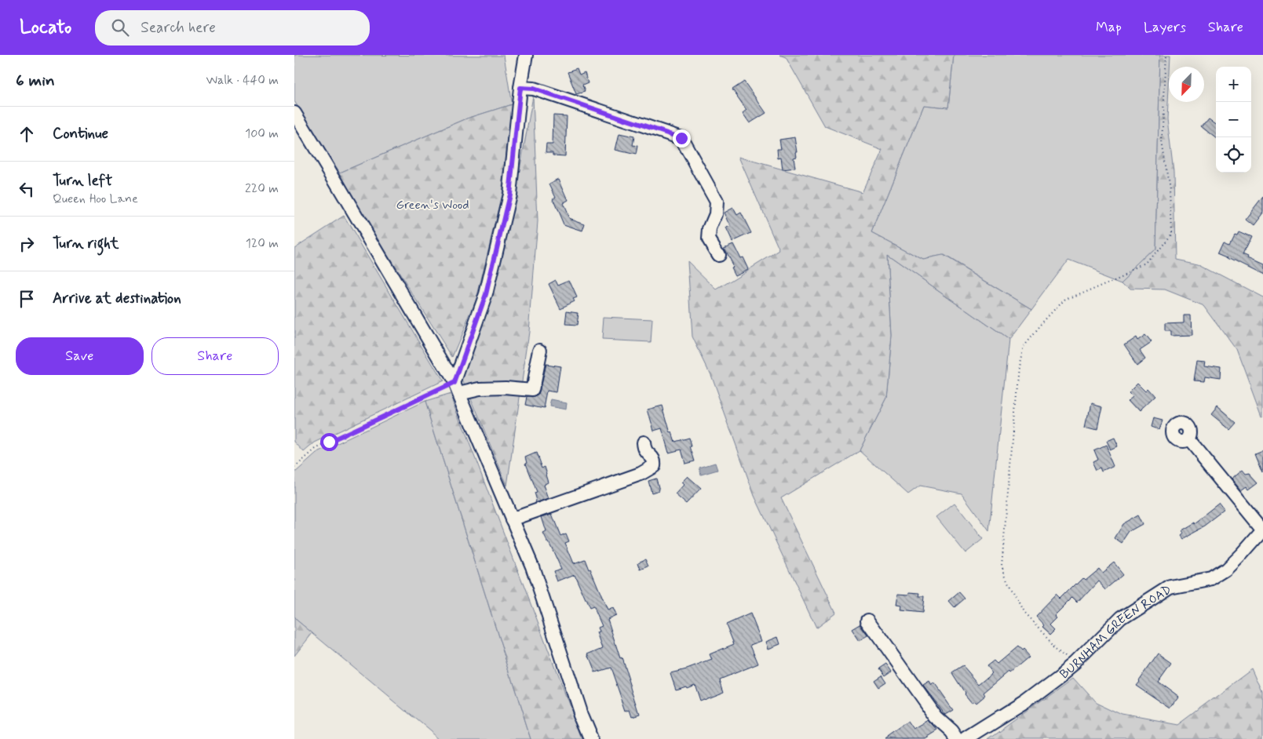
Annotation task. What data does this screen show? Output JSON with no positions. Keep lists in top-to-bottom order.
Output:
{
  "streets": {
    "street": ["BURNHAM GREEN ROAD"]
  },
  "parks": ["Green's Wood"],
  "north": "bottom left",
  "page": {
    "header": "Locato",
    "search": "Search here",
    "nav": ["Map", "Layers", "Share"],
    "heading": ["6 min", "Walk · 440 m"],
    "map_buttons": ["+", "−"],
    "list": [
      ["Continue", "100 m"],
      ["Turn left", "Queen Hoo Lane", "220 m"],
      ["Turn right", "120 m"],
      "Arrive at destination"
    ],
    "buttons": ["Save", "Share"]
  }
}
